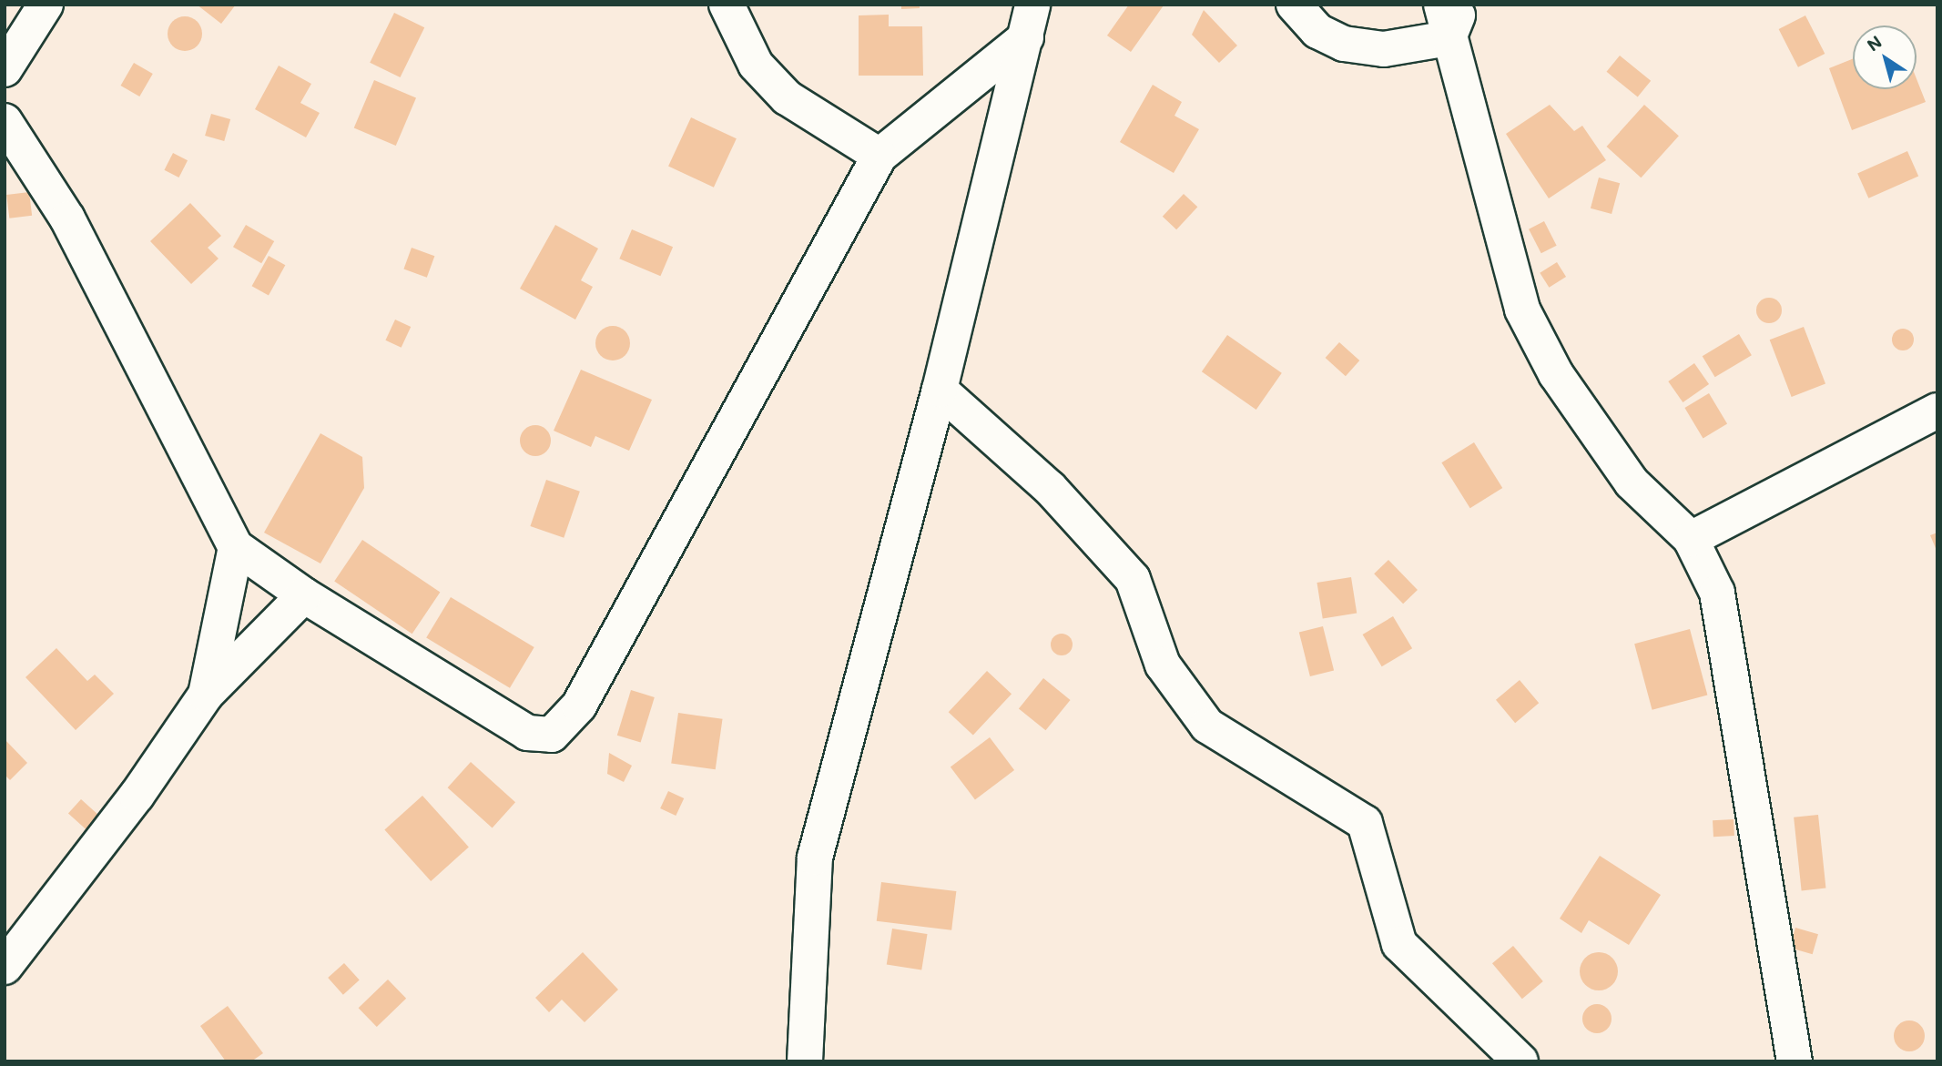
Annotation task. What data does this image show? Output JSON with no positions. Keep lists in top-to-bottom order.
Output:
{
  "north": "top left"
}
